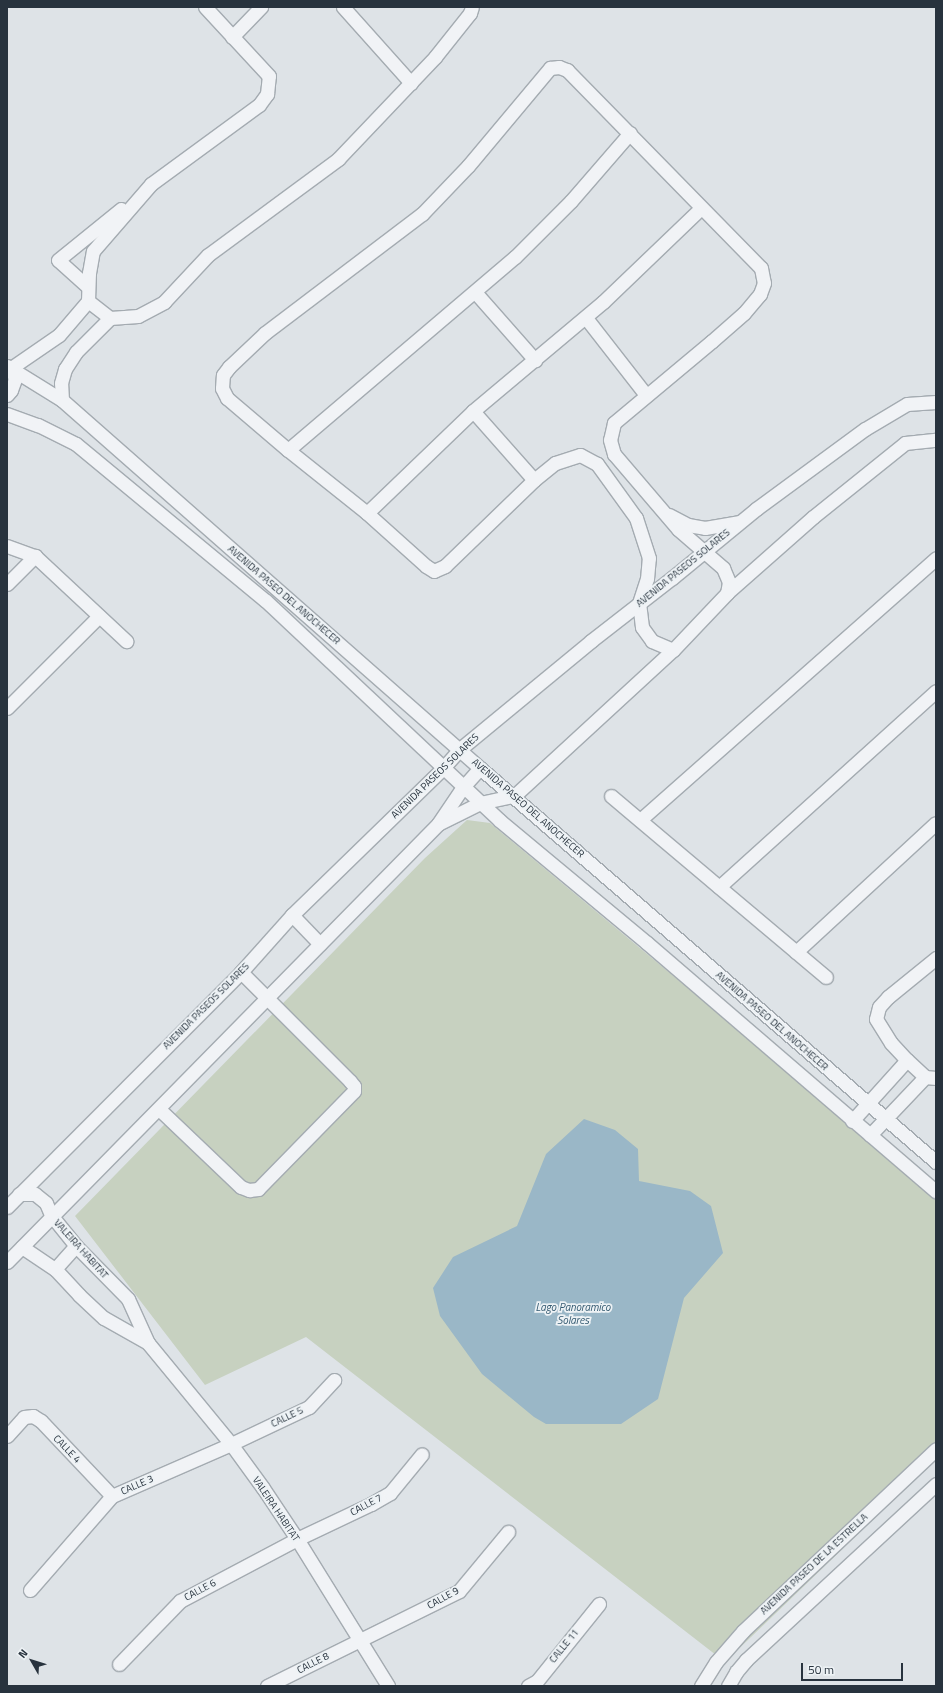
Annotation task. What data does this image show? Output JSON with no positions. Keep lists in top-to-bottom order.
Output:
{
  "streets": {
    "street": [
      "AVENIDA PASEOS SOLARES",
      "AVENIDA PASEO DEL ANOCHECER",
      "VALEIRA HABITAT",
      "CALLE 5",
      "CALLE 4",
      "CALLE 3",
      "CALLE 7",
      "AVENIDA PASEO DE LA ESTRELLA",
      "CALLE 6",
      "CALLE 9",
      "CALLE 11",
      "CALLE 8"
    ]
  },
  "crossings": [
    ["AVENIDA PASEOS SOLARES", "AVENIDA PASEO DEL ANOCHECER"],
    ["AVENIDA PASEOS SOLARES", "VALEIRA HABITAT"],
    ["VALEIRA HABITAT", "CALLE 5"],
    ["VALEIRA HABITAT", "CALLE 3"],
    ["VALEIRA HABITAT", "CALLE 7"],
    ["VALEIRA HABITAT", "CALLE 6"],
    ["VALEIRA HABITAT", "CALLE 9"],
    ["VALEIRA HABITAT", "CALLE 8"],
    ["CALLE 5", "CALLE 3"],
    ["CALLE 4", "CALLE 3"],
    ["CALLE 7", "CALLE 6"],
    ["CALLE 9", "CALLE 8"]
  ],
  "water": ["Lago Panoramico Solares"],
  "scale_bar": "50 m",
  "north": "top left"
}
